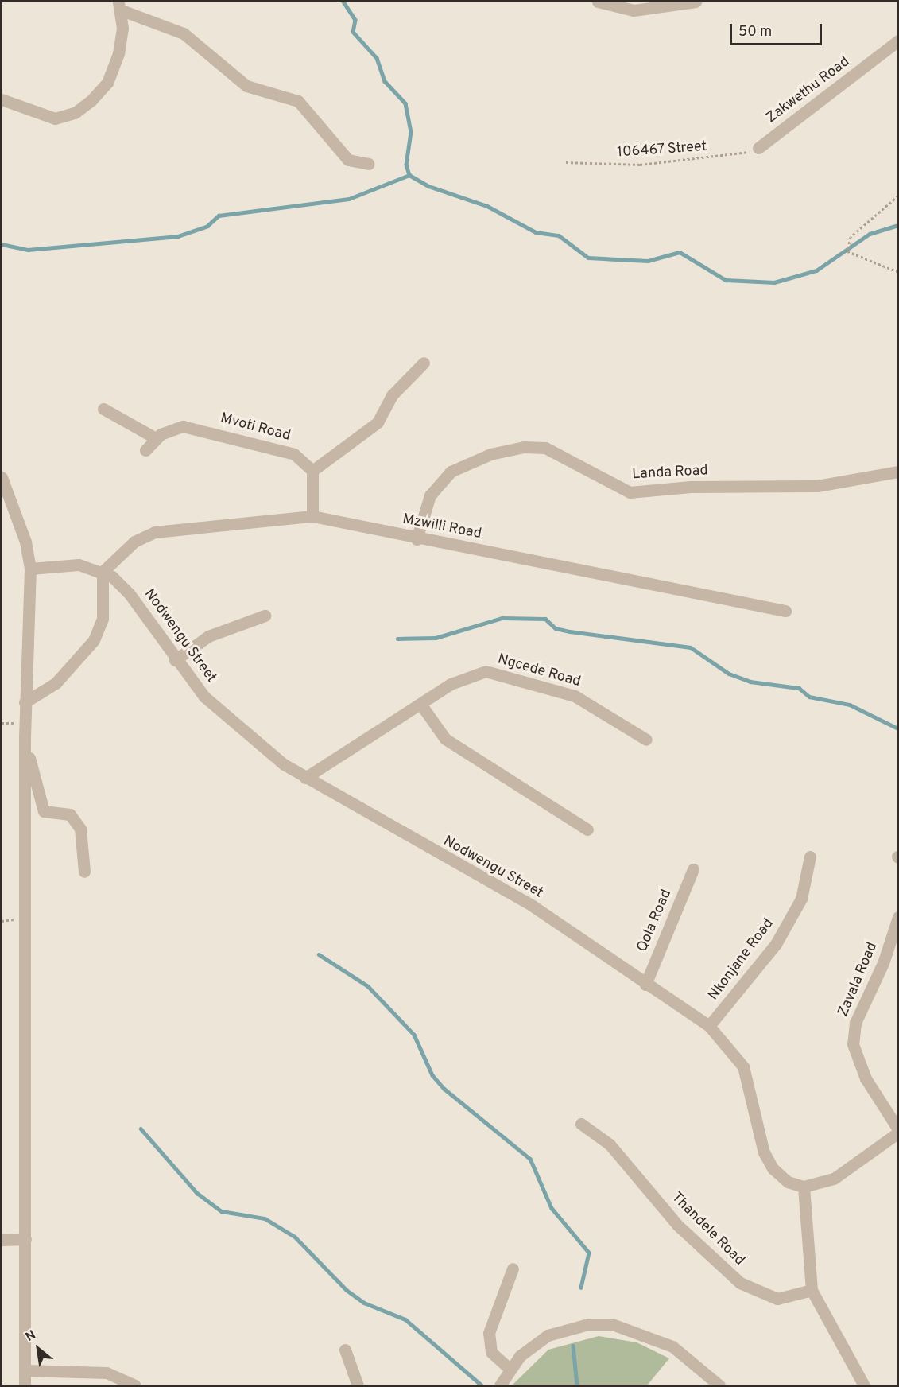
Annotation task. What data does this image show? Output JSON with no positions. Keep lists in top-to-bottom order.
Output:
{
  "streets": {
    "street": [
      "Zakwethu Road",
      "Mvoti Road",
      "Landa Road",
      "Mzwilli Road",
      "Nodwengu Street",
      "Ngcede Road",
      "Qola Road",
      "Nkonjane Road",
      "Zavala Road",
      "Thandele Road"
    ],
    "path": ["106467 Street"]
  },
  "crossings": [
    ["Zakwethu Road", "106467 Street"],
    ["Landa Road", "Mzwilli Road"],
    ["Mzwilli Road", "Nodwengu Street"],
    ["Nodwengu Street", "Ngcede Road"],
    ["Nodwengu Street", "Qola Road"],
    ["Nodwengu Street", "Nkonjane Road"]
  ],
  "scale_bar": "50 m",
  "north": "top left"
}
